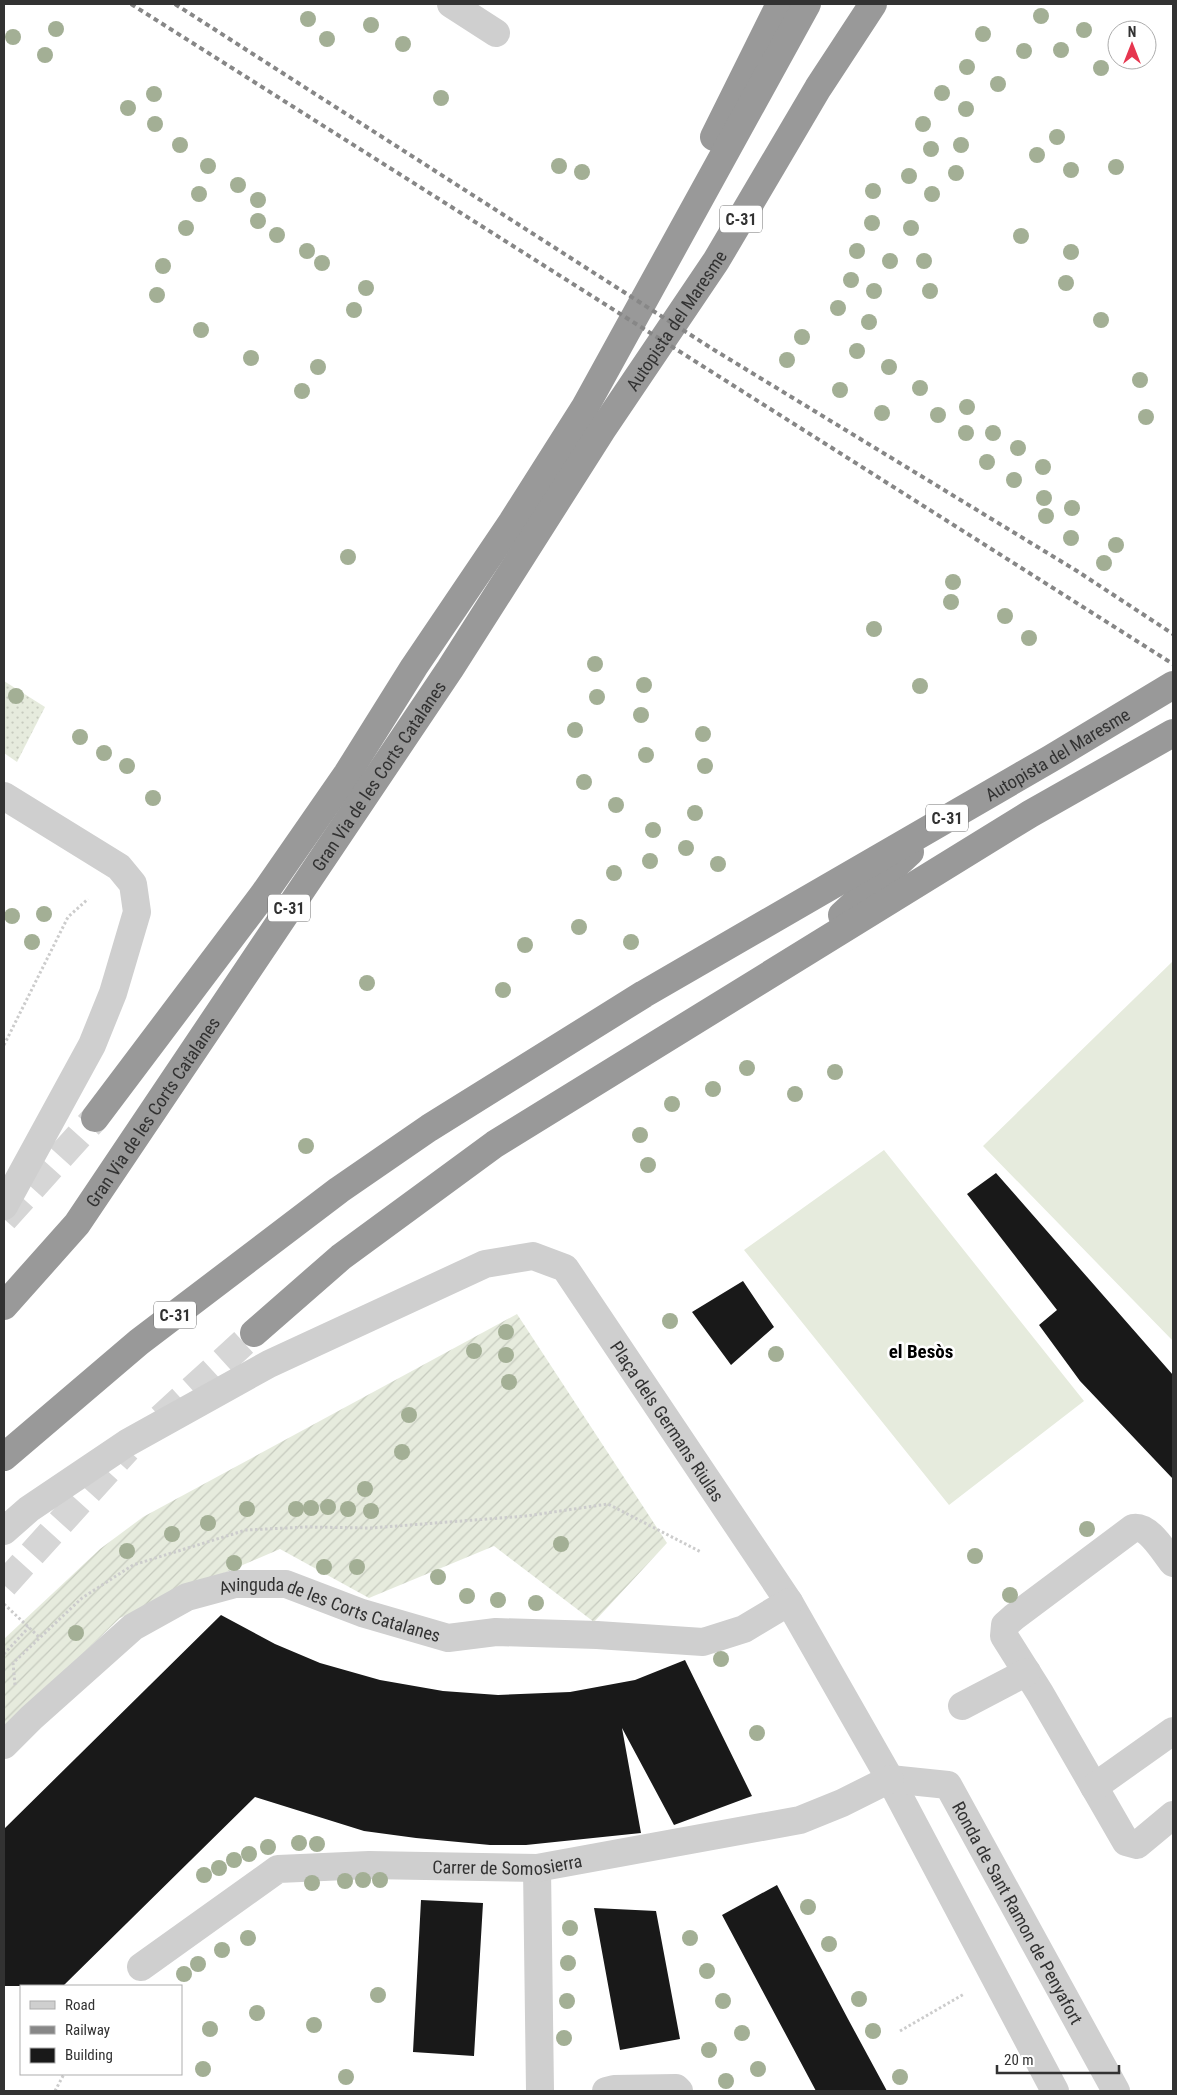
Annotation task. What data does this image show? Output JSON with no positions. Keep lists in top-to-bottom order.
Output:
{
  "streets": {
    "highway": ["C-31", "Autopista del Maresme", "Gran Via de les Corts Catalanes"],
    "street": [
      "Plaça dels Germans Riulas",
      "Avinguda de les Corts Catalanes",
      "Carrer de Somosierra",
      "Ronda de Sant Ramon de Penyafort"
    ]
  },
  "crossings": [
    ["Autopista del Maresme", "Gran Via de les Corts Catalanes"],
    ["Plaça dels Germans Riulas", "Avinguda de les Corts Catalanes"],
    ["Carrer de Somosierra", "Ronda de Sant Ramon de Penyafort"]
  ],
  "districts": ["el Besòs"],
  "legend": ["Road", "Railway", "Building"],
  "scale_bar": "20 m",
  "north": "top"
}
